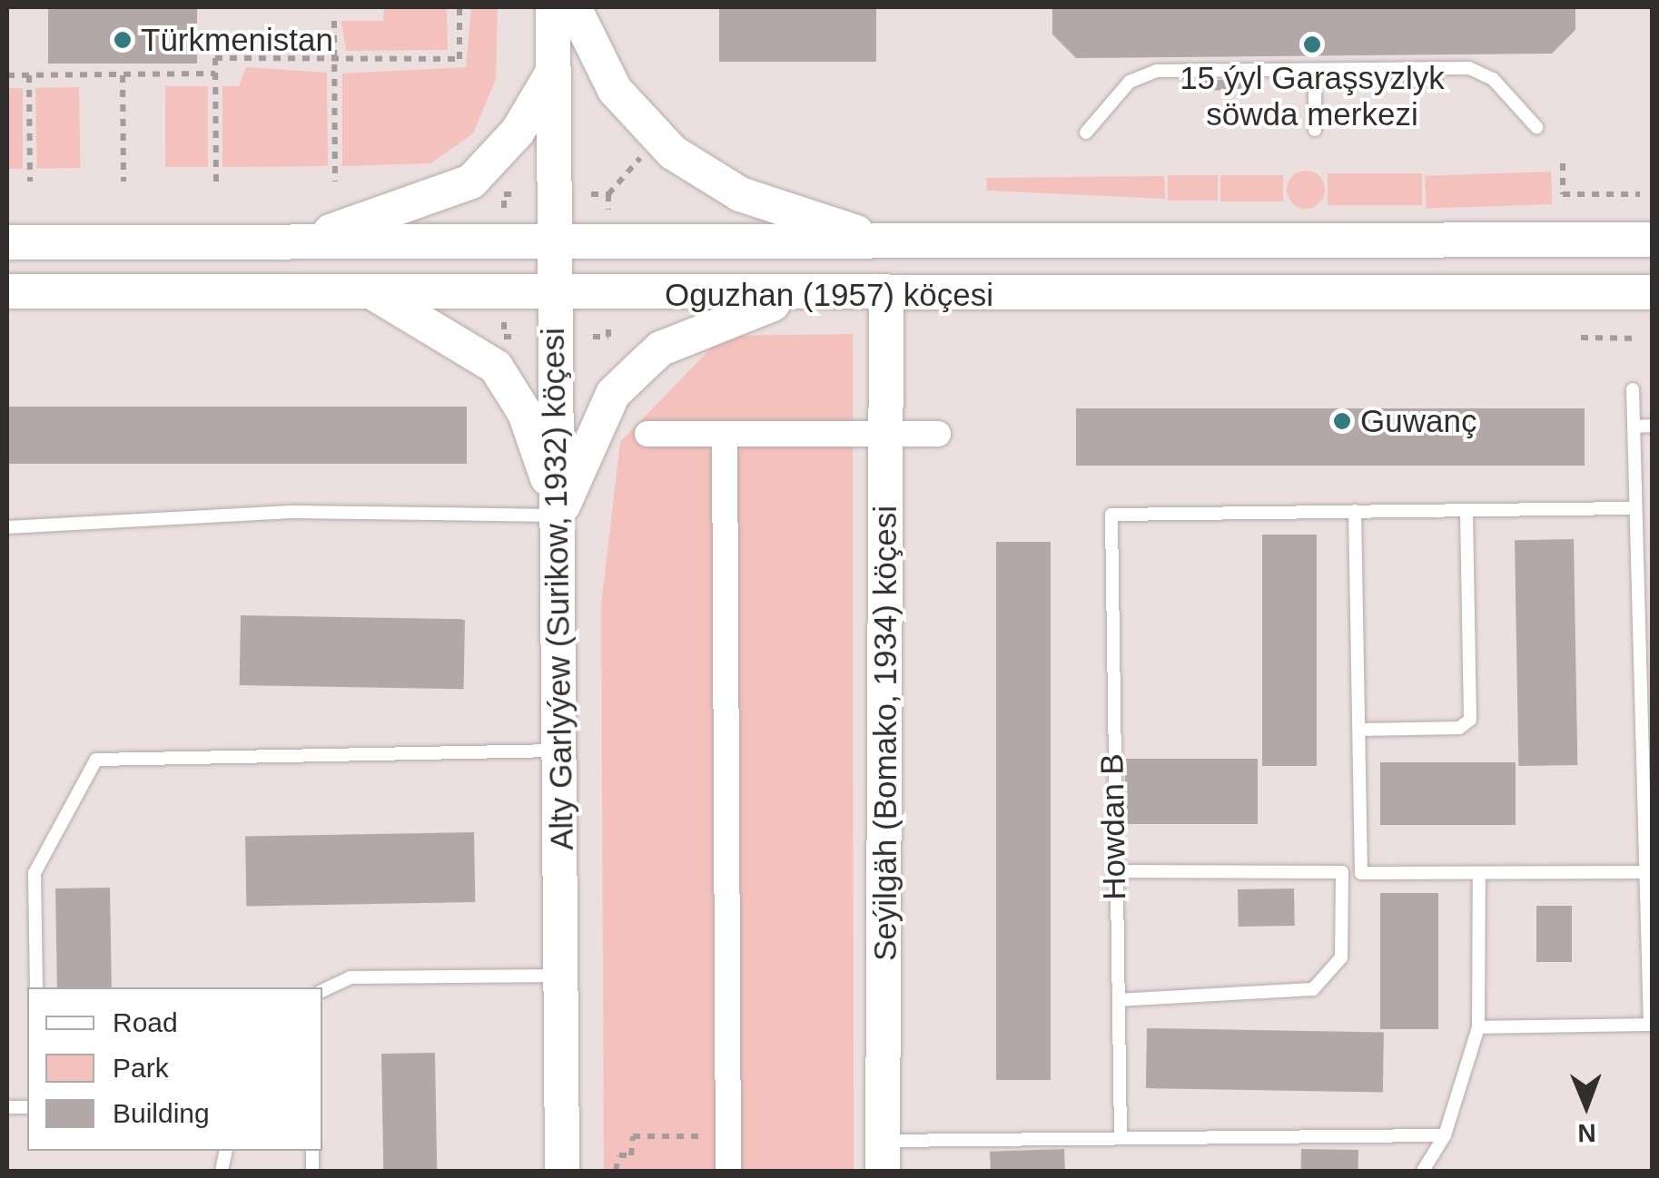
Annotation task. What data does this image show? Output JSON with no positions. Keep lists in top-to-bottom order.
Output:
{
  "streets": {
    "main road": ["Oguzhan (1957) köçesi", "Alty Garlyýew (Surikow, 1932) köçesi", "Seýilgäh (Bomako, 1934) köçesi"],
    "lane": ["Howdan B"]
  },
  "crossings": [
    ["Oguzhan (1957) köçesi", "Alty Garlyýew (Surikow, 1932) köçesi"],
    ["Oguzhan (1957) köçesi", "Seýilgäh (Bomako, 1934) köçesi"]
  ],
  "places": ["Türkmenistan", "15 ýyl Garaşsyzlyk söwda merkezi", "Guwanç"],
  "legend": ["Road", "Park", "Building"],
  "north": "bottom"
}
